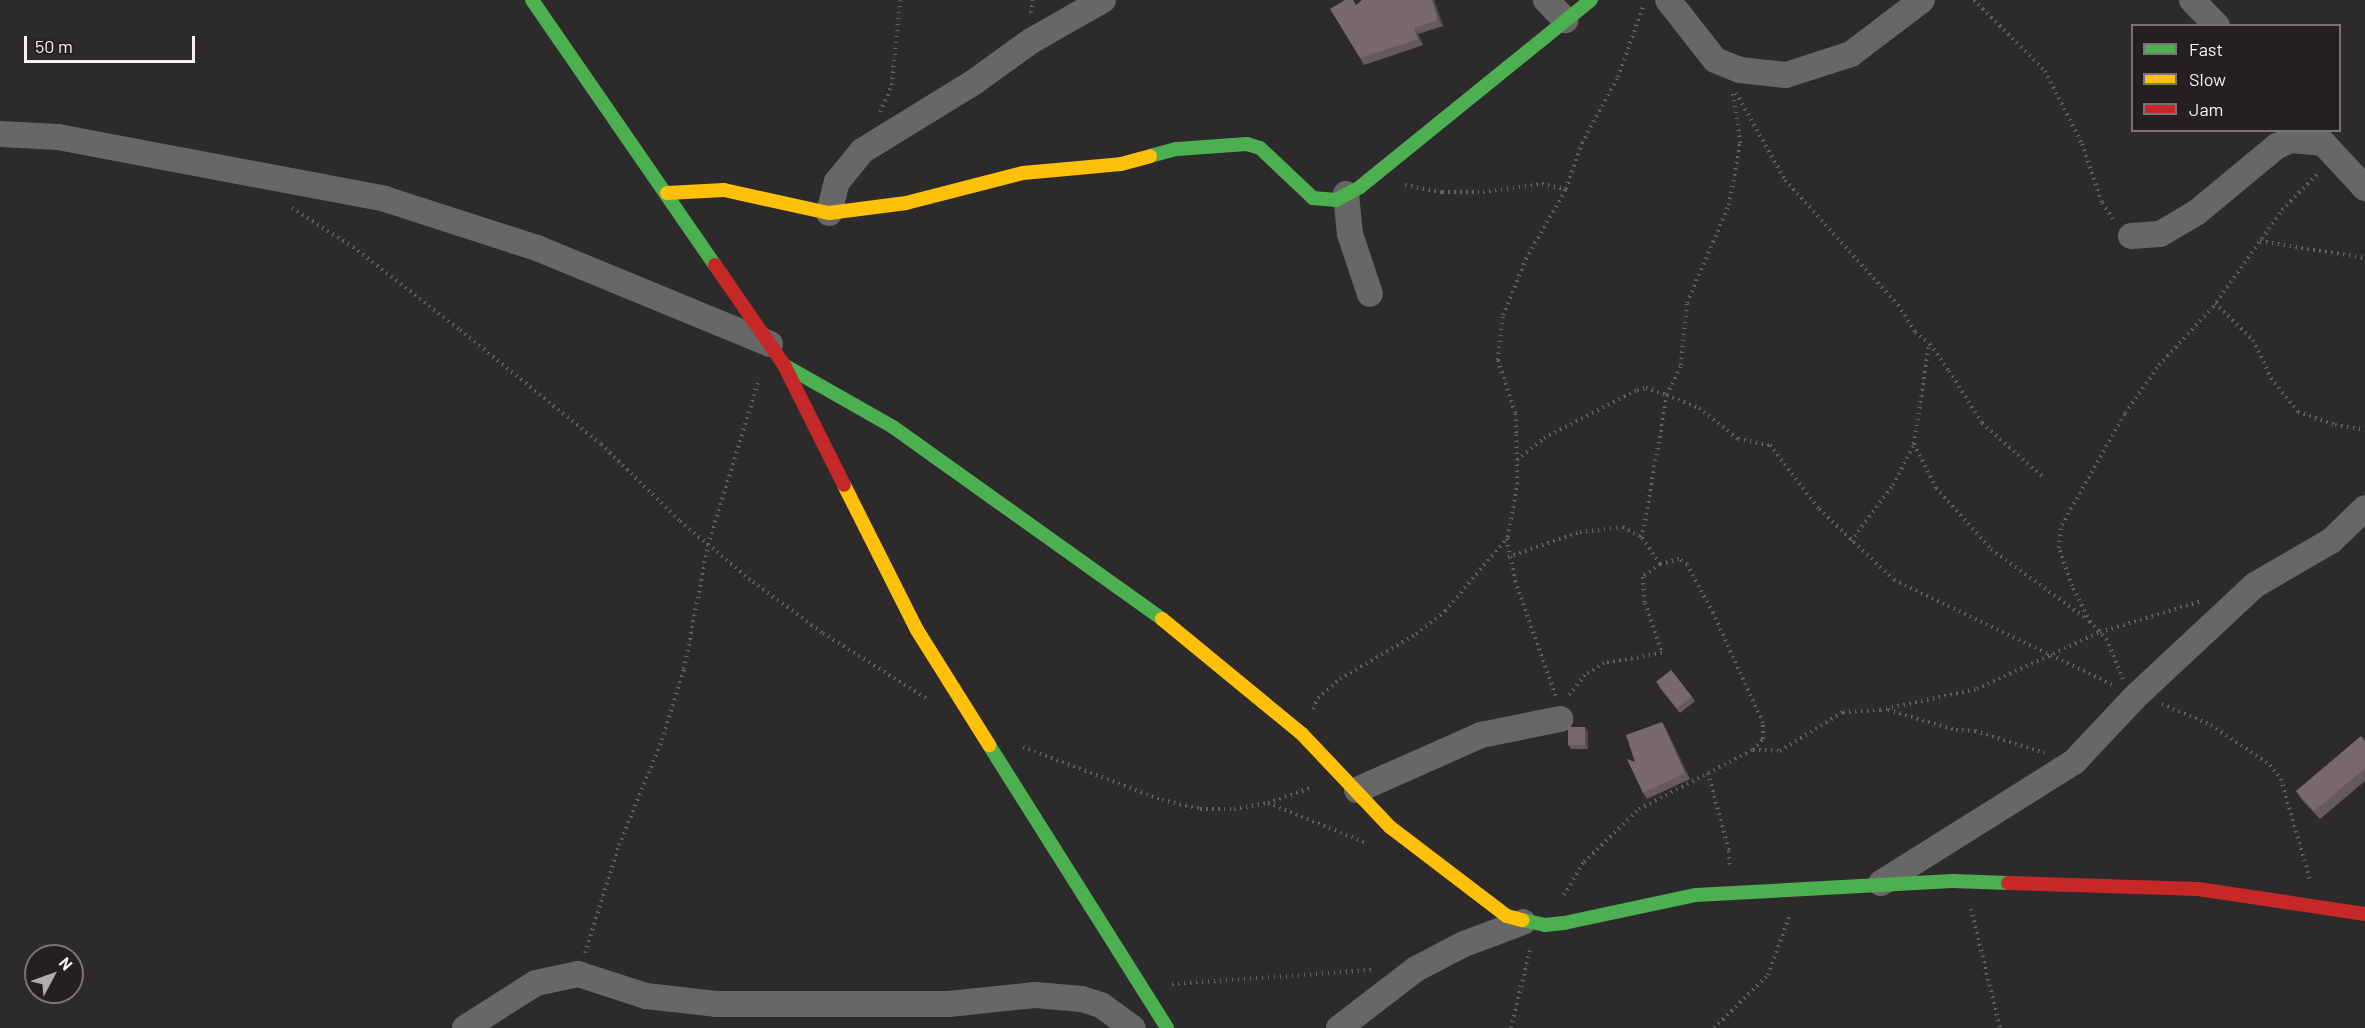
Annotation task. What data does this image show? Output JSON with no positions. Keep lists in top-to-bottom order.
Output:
{
  "legend": ["Fast", "Slow", "Jam"],
  "scale_bar": "50 m",
  "north": "top right"
}
